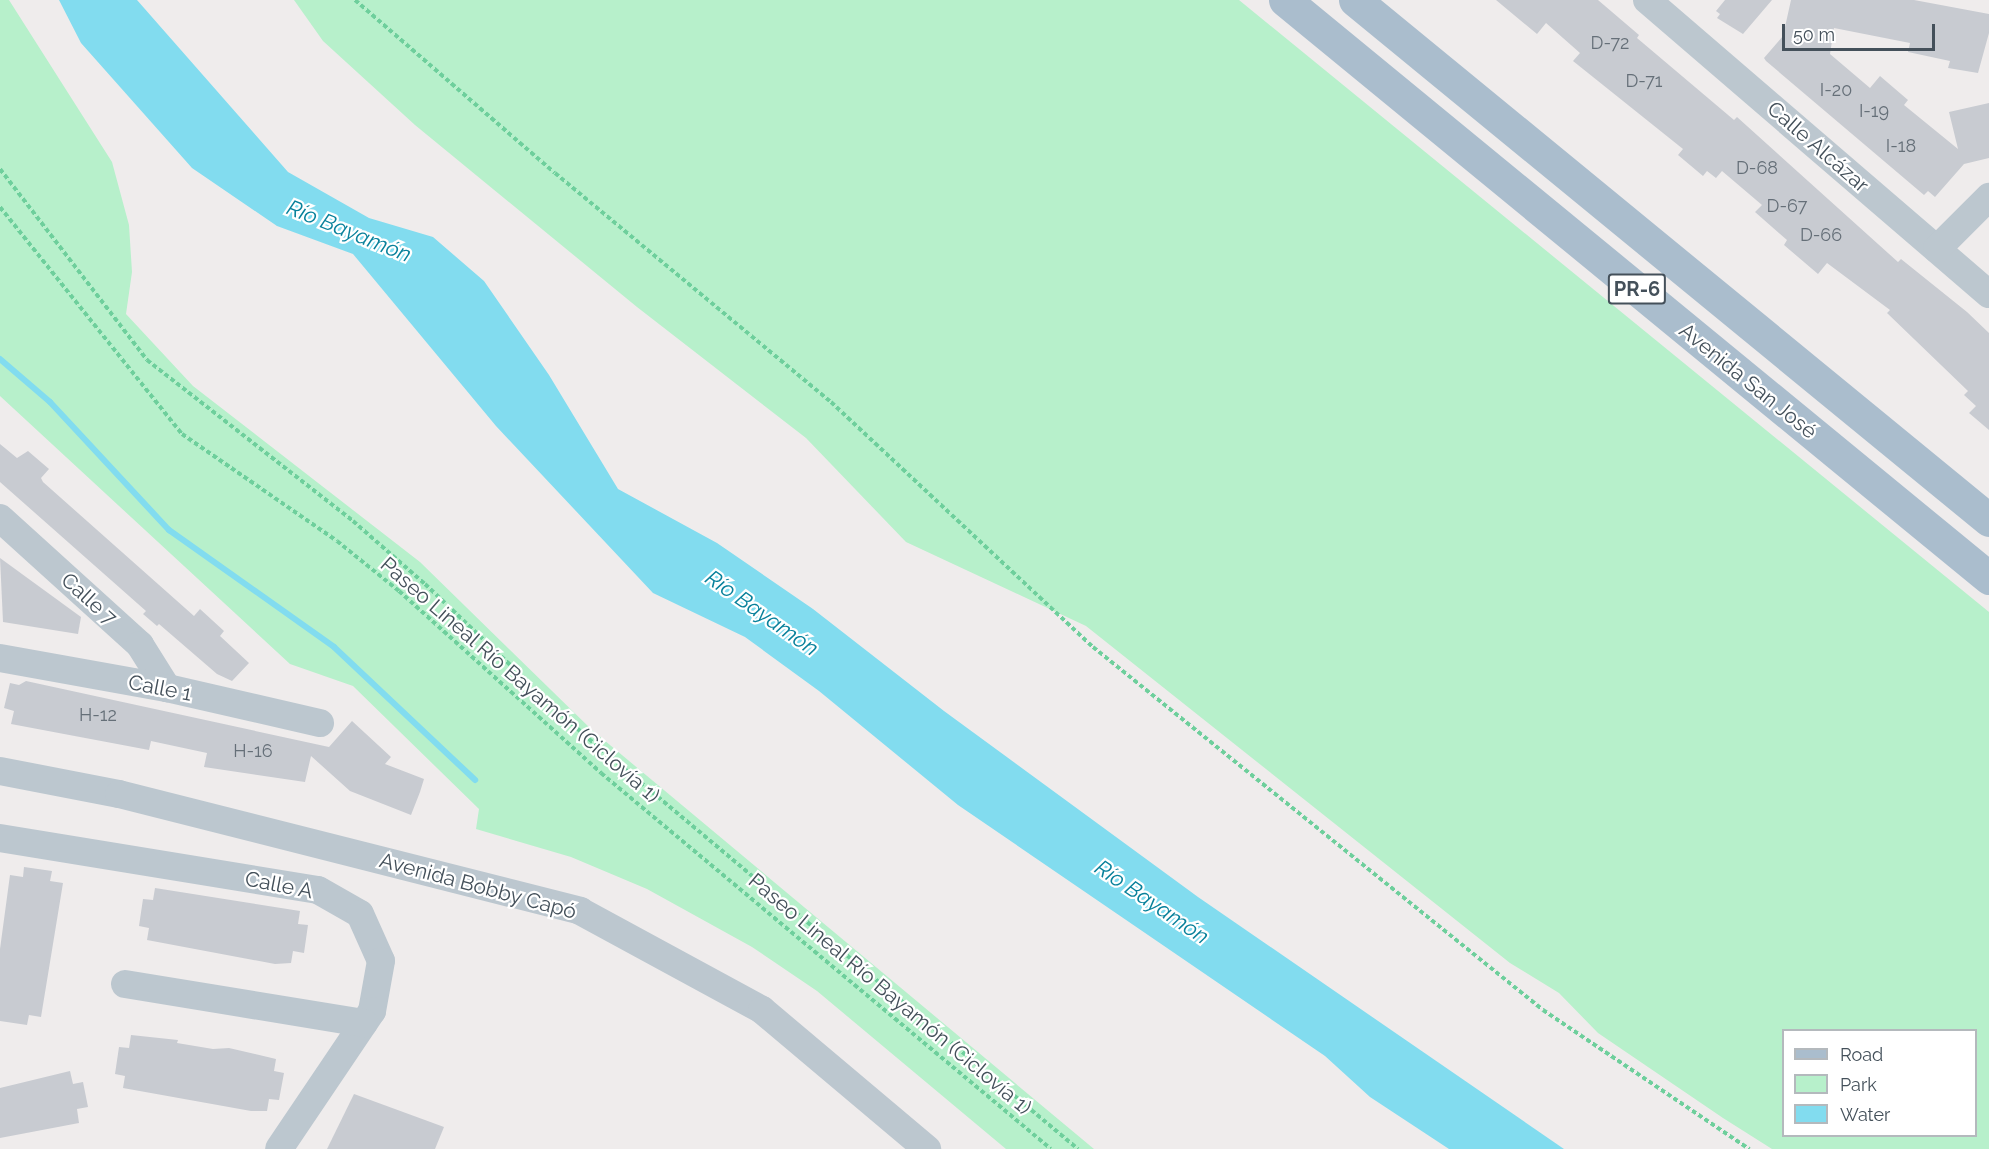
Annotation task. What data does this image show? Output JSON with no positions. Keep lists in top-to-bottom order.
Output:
{
  "streets": {
    "main road": ["PR-6", "Avenida San José"],
    "street": [
      "Calle Alcázar",
      "Calle 7",
      "Calle 1",
      "Calle A",
      "Avenida Bobby Capó"
    ],
    "path": ["Paseo Lineal Río Bayamón (Ciclovía 1)"]
  },
  "crossings": [
    ["Calle 7", "Calle 1"]
  ],
  "water": ["Río Bayamón"],
  "house_numbers": [
    "D-72",
    "D-71",
    "I-20",
    "I-19",
    "I-18",
    "D-68",
    "D-67",
    "D-66",
    "H-12",
    "H-16"
  ],
  "legend": ["Road", "Park", "Water"],
  "scale_bar": "50 m"
}
